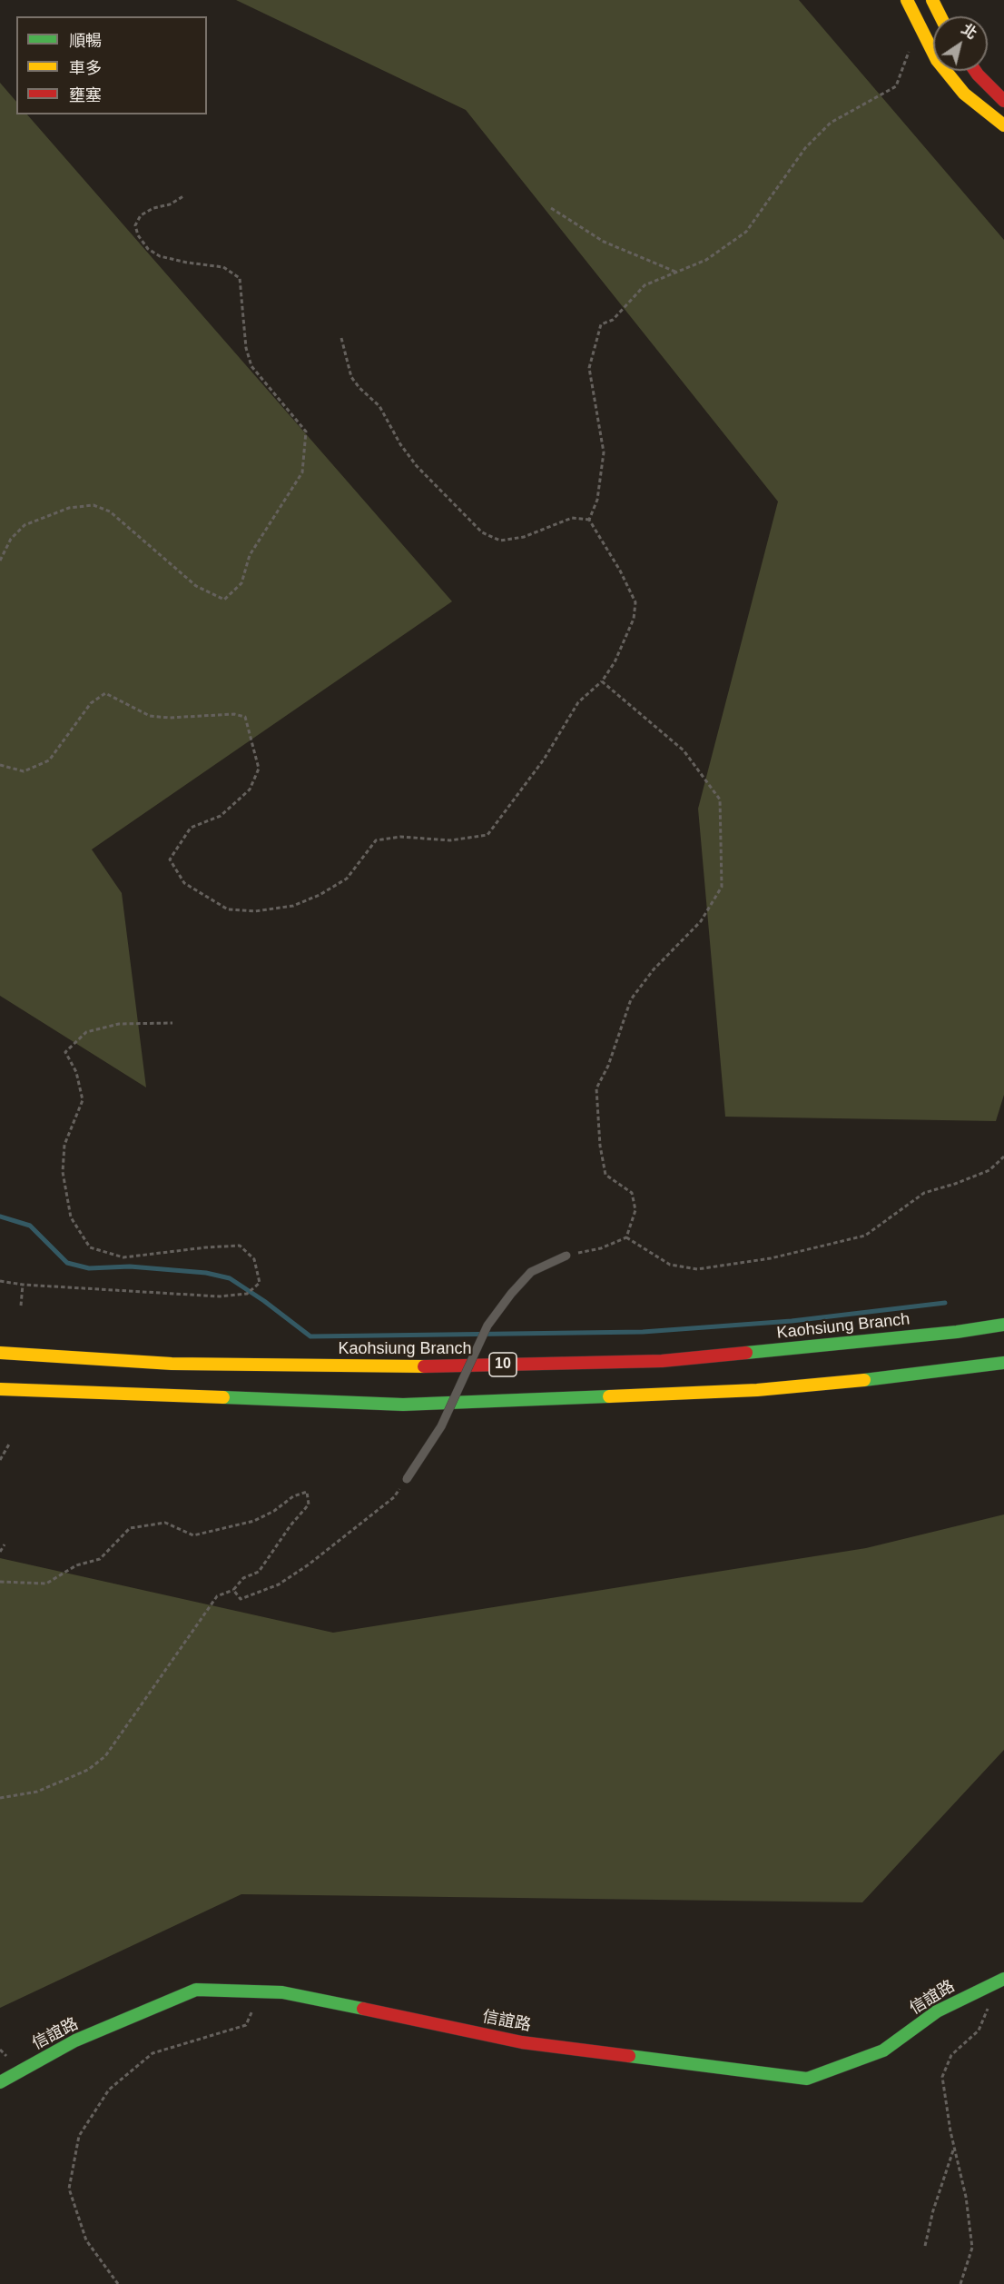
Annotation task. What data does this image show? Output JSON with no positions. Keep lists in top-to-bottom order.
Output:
{
  "streets": {
    "main road": ["Kaohsiung Branch", "10", "信誼路"]
  },
  "legend": ["順暢", "車多", "壅塞"],
  "north": "top right"
}
